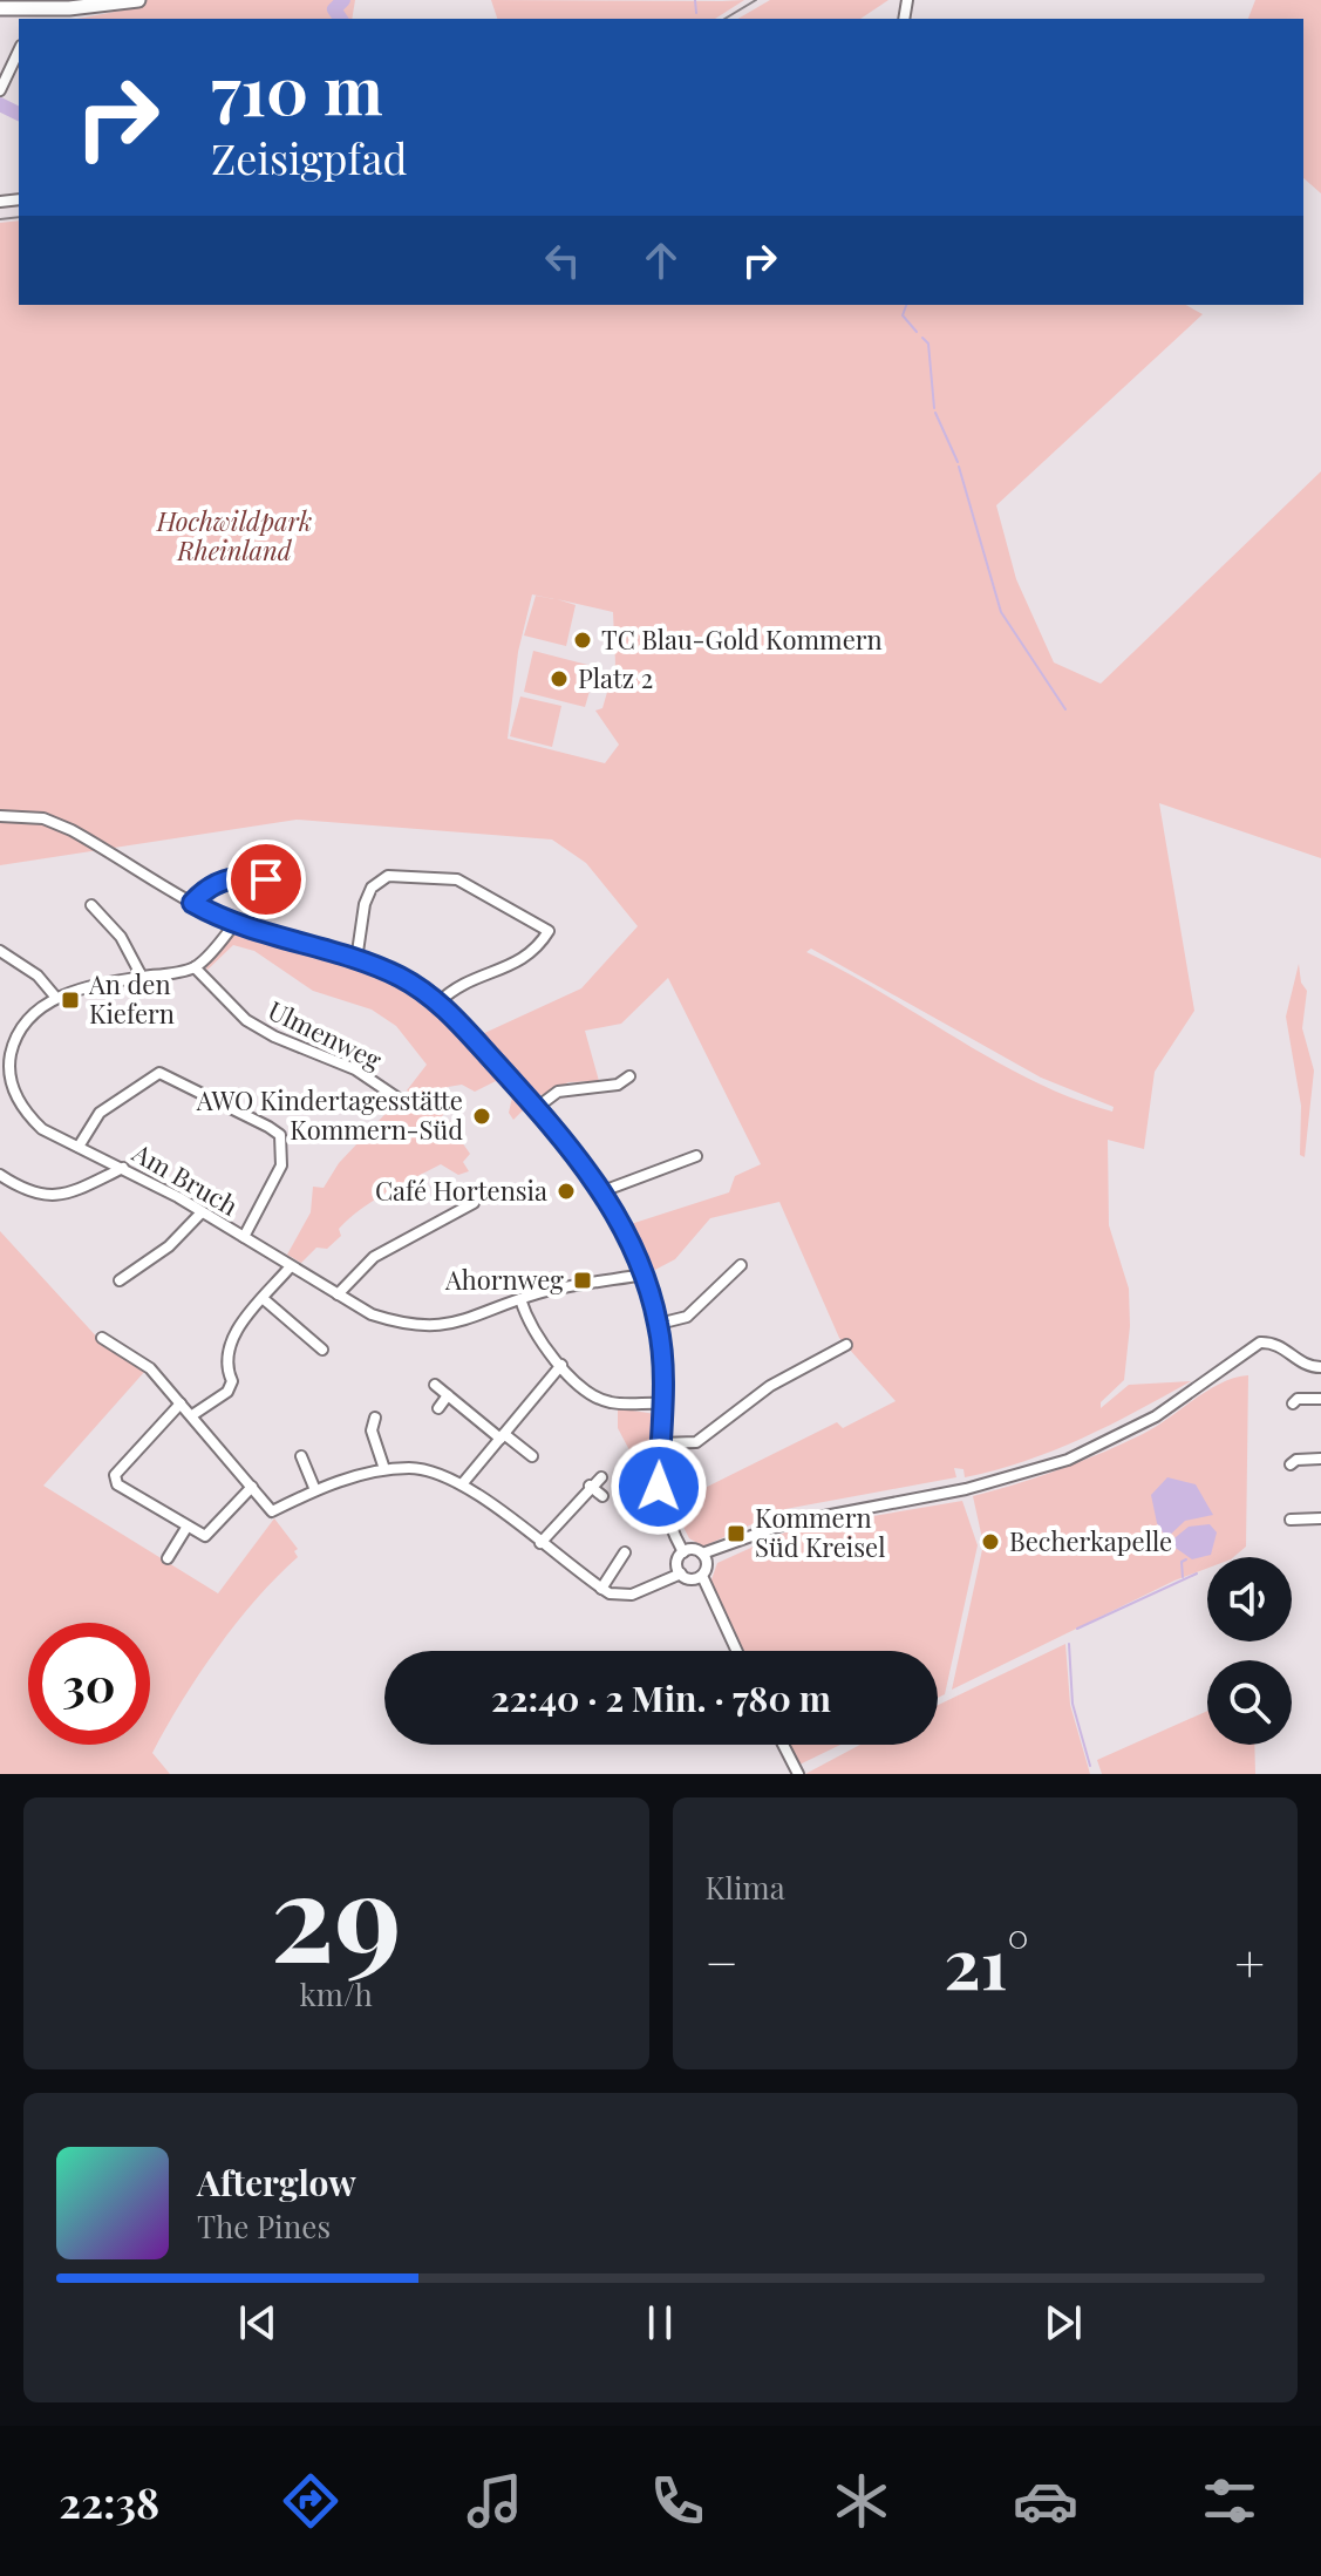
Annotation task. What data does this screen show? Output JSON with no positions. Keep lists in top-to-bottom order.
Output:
{
  "streets": {
    "street": ["Ulmenweg", "Am Bruch"]
  },
  "crossings": [
    ["Ulmenweg", "Am Bruch"]
  ],
  "parks": ["Hochwildpark Rheinland"],
  "places": {
    "other": [
      "TC Blau-Gold Kommern",
      "Platz 2",
      "AWO Kindertagesstätte Kommern-Süd",
      "Café Hortensia",
      "Becherkapelle"
    ],
    "transit": ["An den Kiefern", "Ahornweg", "Kommern Süd Kreisel"]
  },
  "page": {
    "turn": ["710 m", "Zeisigpfad"],
    "limit": "30",
    "trip": "22:40 · 2 Min. · 780 m",
    "tile": [
      ["29", "km/h"],
      "Klima"
    ],
    "heat": ["−", "21°", "+"],
    "song": ["Afterglow", "The Pines"],
    "tabs": "22:38"
  }
}
